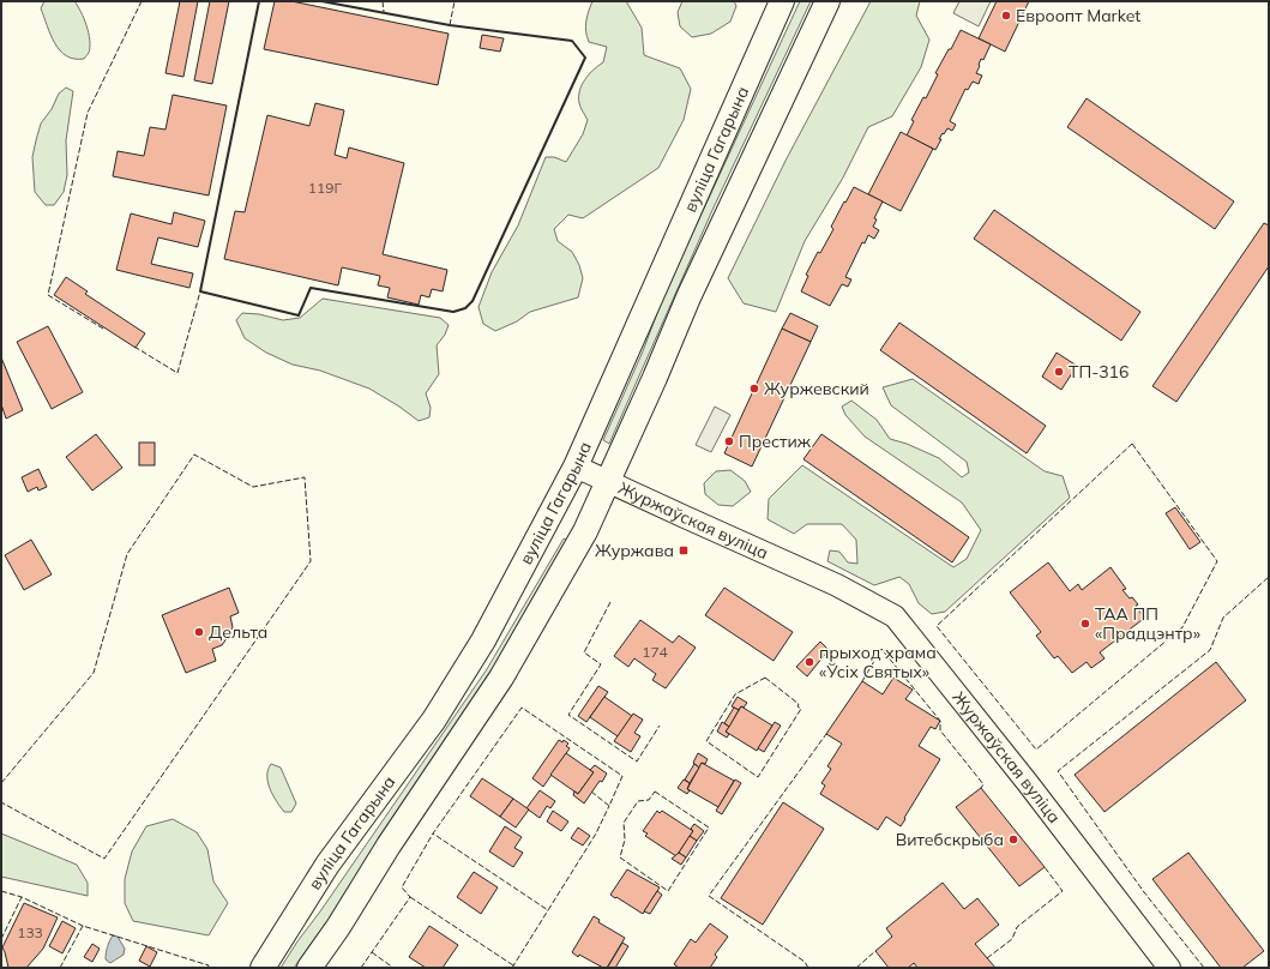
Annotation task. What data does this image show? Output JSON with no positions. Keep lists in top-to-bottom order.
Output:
{
  "streets": {
    "main road": ["вуліца Гагарына"],
    "street": ["Журжаўская вуліца"]
  },
  "crossings": [
    ["вуліца Гагарына", "Журжаўская вуліца"]
  ],
  "places": {
    "other": [
      "Евроопт Market",
      "ТП-316",
      "Журжевский",
      "Престиж",
      "ТАА ПП «Прадцэнтр»",
      "Дельта",
      "прыход храма «Ўсіх Святых»",
      "Витебскрыба"
    ],
    "transit": ["Журжава"]
  },
  "house_numbers": ["119Г", "174", "133"]
}
